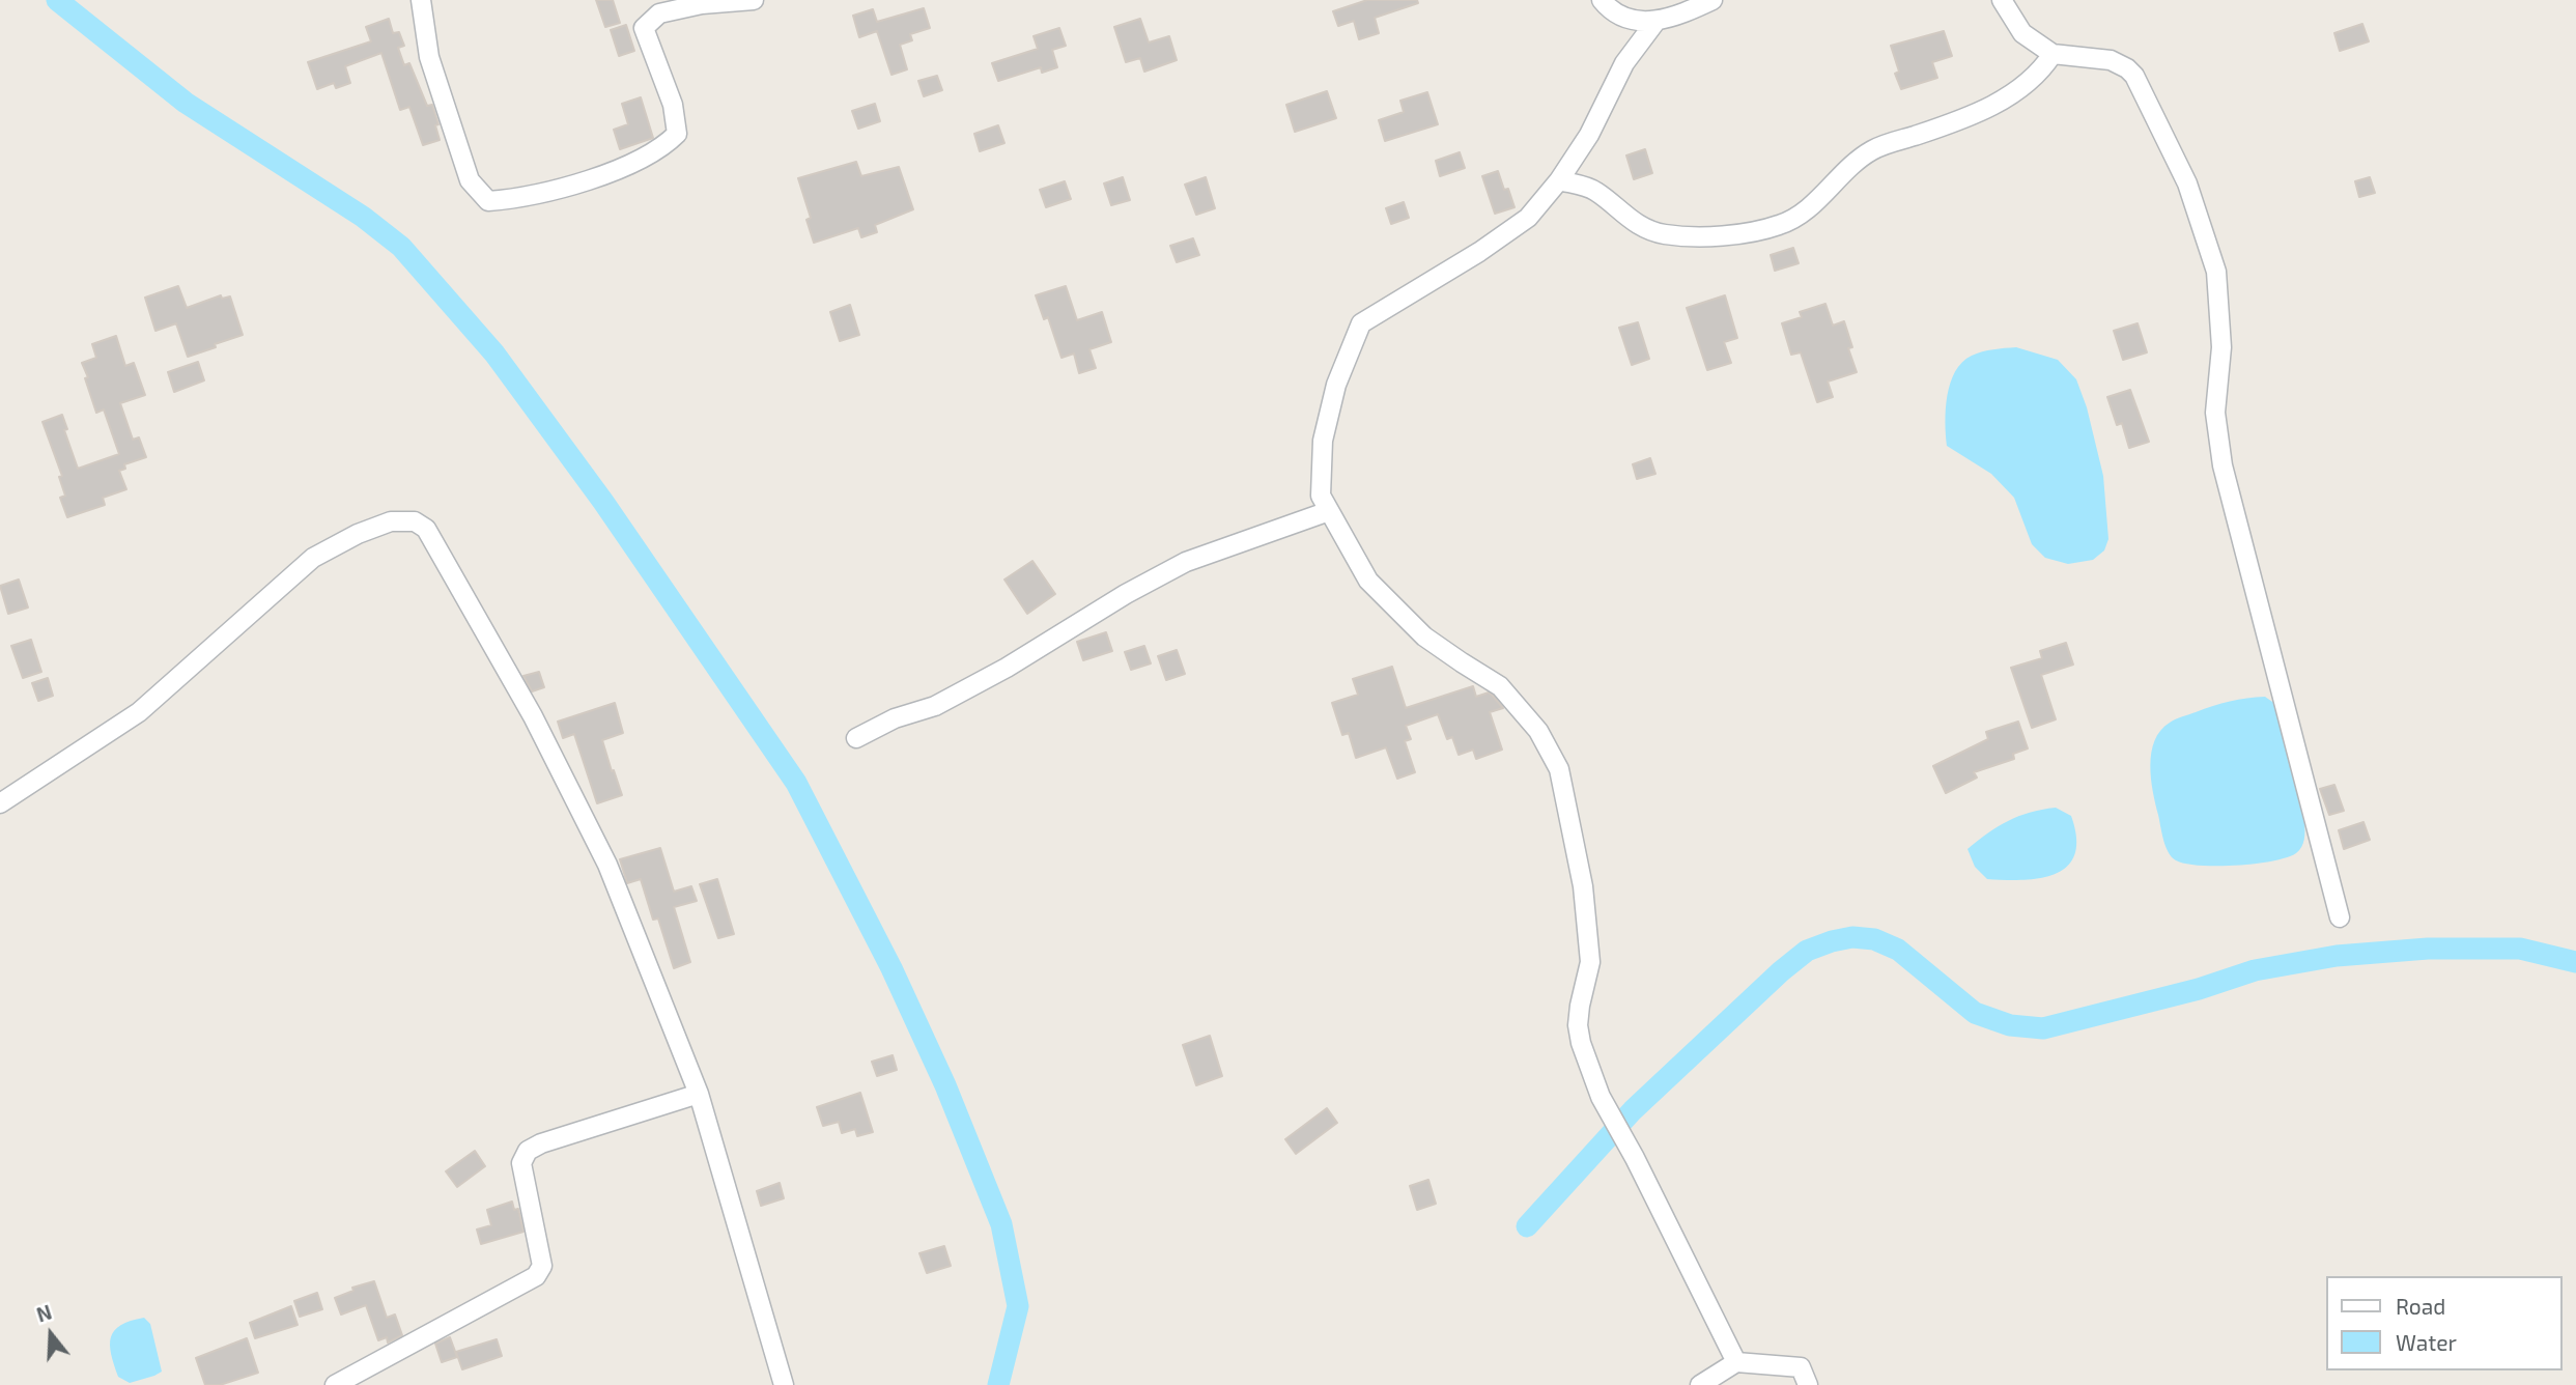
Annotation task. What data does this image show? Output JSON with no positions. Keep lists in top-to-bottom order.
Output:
{
  "legend": ["Road", "Water"],
  "north": "top"
}
